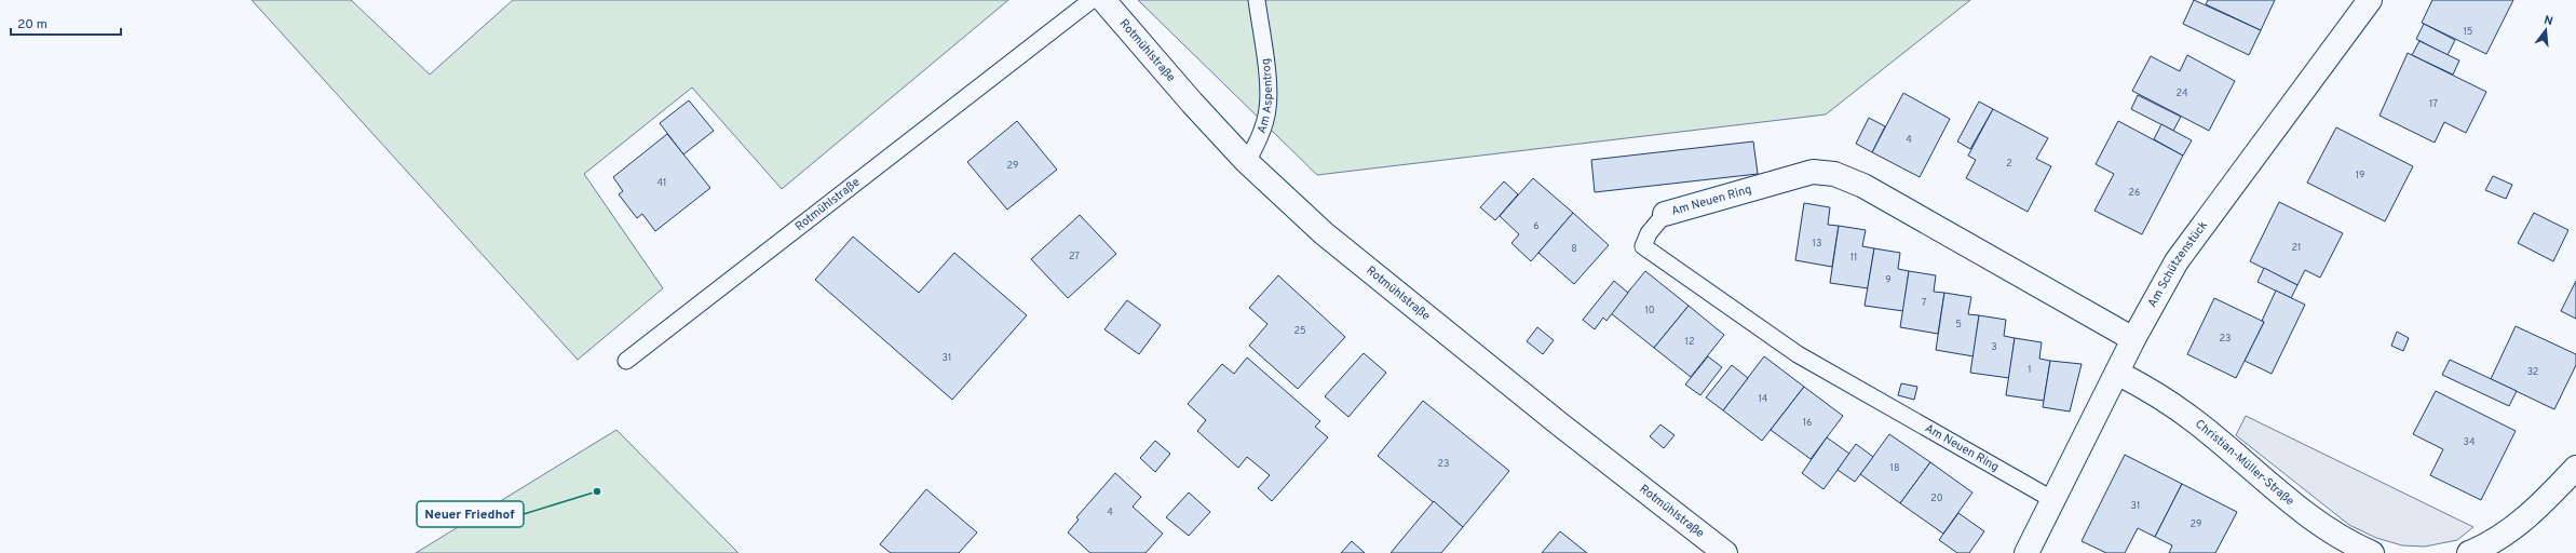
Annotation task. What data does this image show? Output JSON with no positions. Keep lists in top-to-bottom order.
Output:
{
  "streets": {
    "street": [
      "Rotmühlstraße",
      "Am Neuen Ring",
      "Am Schützenstück",
      "Christian-Müller-Straße"
    ],
    "lane": ["Am Aspentrog"]
  },
  "crossings": [
    ["Rotmühlstraße", "Am Aspentrog"],
    ["Am Neuen Ring", "Am Schützenstück"],
    ["Am Schützenstück", "Christian-Müller-Straße"]
  ],
  "places": ["Neuer Friedhof"],
  "house_numbers": [
    "15",
    "24",
    "17",
    "4",
    "2",
    "29",
    "19",
    "41",
    "26",
    "6",
    "13",
    "21",
    "8",
    "27",
    "11",
    "9",
    "7",
    "10",
    "5",
    "25",
    "23",
    "12",
    "3",
    "31",
    "1",
    "32",
    "14",
    "16",
    "34",
    "23",
    "18",
    "20",
    "31",
    "4",
    "29"
  ],
  "scale_bar": "20 m",
  "north": "top"
}
